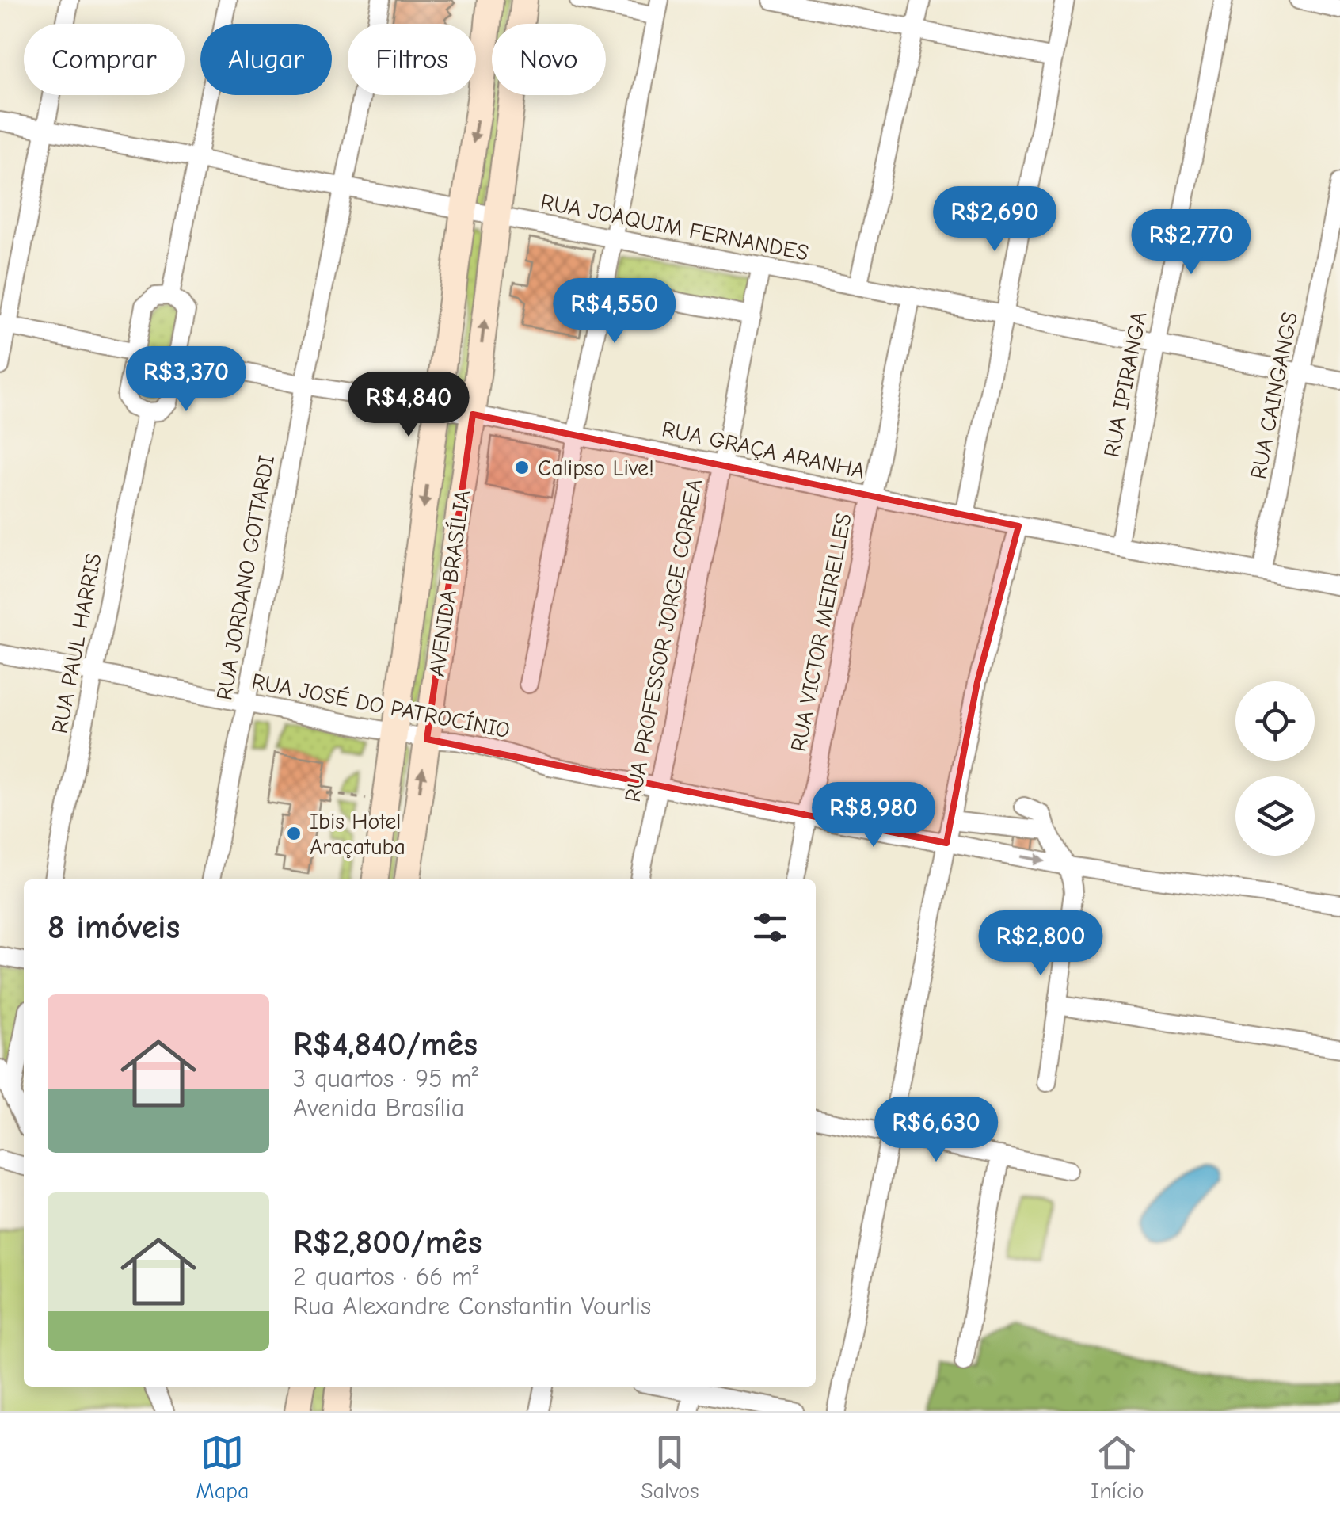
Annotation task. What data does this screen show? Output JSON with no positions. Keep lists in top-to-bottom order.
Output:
{
  "streets": {
    "main road": ["AVENIDA BRASÍLIA"],
    "street": [
      "RUA JOAQUIM FERNANDES",
      "RUA IPIRANGA",
      "RUA CAINGANGS",
      "RUA GRAÇA ARANHA",
      "RUA JORDANO GOTTARDI",
      "RUA VICTOR MEIRELLES",
      "RUA PROFESSOR JORGE CORREA",
      "RUA PAUL HARRIS",
      "RUA JOSÉ DO PATROCÍNIO"
    ]
  },
  "crossings": [
    ["RUA JOAQUIM FERNANDES", "RUA IPIRANGA"],
    ["RUA JOAQUIM FERNANDES", "RUA CAINGANGS"],
    ["RUA JOAQUIM FERNANDES", "RUA JORDANO GOTTARDI"],
    ["RUA JOAQUIM FERNANDES", "AVENIDA BRASÍLIA"],
    ["RUA JOAQUIM FERNANDES", "RUA VICTOR MEIRELLES"],
    ["RUA JOAQUIM FERNANDES", "RUA PROFESSOR JORGE CORREA"],
    ["RUA IPIRANGA", "RUA GRAÇA ARANHA"],
    ["RUA CAINGANGS", "RUA GRAÇA ARANHA"],
    ["RUA GRAÇA ARANHA", "RUA JORDANO GOTTARDI"],
    ["RUA GRAÇA ARANHA", "AVENIDA BRASÍLIA"],
    ["RUA GRAÇA ARANHA", "RUA VICTOR MEIRELLES"],
    ["RUA GRAÇA ARANHA", "RUA PROFESSOR JORGE CORREA"],
    ["RUA JORDANO GOTTARDI", "RUA JOSÉ DO PATROCÍNIO"],
    ["AVENIDA BRASÍLIA", "RUA JOSÉ DO PATROCÍNIO"],
    ["RUA VICTOR MEIRELLES", "RUA JOSÉ DO PATROCÍNIO"],
    ["RUA PROFESSOR JORGE CORREA", "RUA JOSÉ DO PATROCÍNIO"],
    ["RUA PAUL HARRIS", "RUA JOSÉ DO PATROCÍNIO"]
  ],
  "places": ["Calipso Live!", "Ibis Hotel Araçatuba"],
  "page": {
    "chip": [
      "Comprar",
      "Alugar",
      "Filtros",
      "Novo"
    ],
    "price": [
      "R$2,690",
      "R$2,770",
      "R$4,550",
      "R$3,370",
      "R$4,840",
      "R$8,980",
      "R$2,800",
      "R$6,630"
    ],
    "heading": "8 imóveis",
    "list": [
      {
        "name": "R$4,840/mês",
        "note": "3 quartos · 95 m² · Avenida Brasília"
      },
      {
        "name": "R$2,800/mês",
        "note": "2 quartos · 66 m² · Rua Alexandre Constantin Vourlis"
      }
    ],
    "tabs": ["Mapa", "Salvos", "Início"]
  }
}
